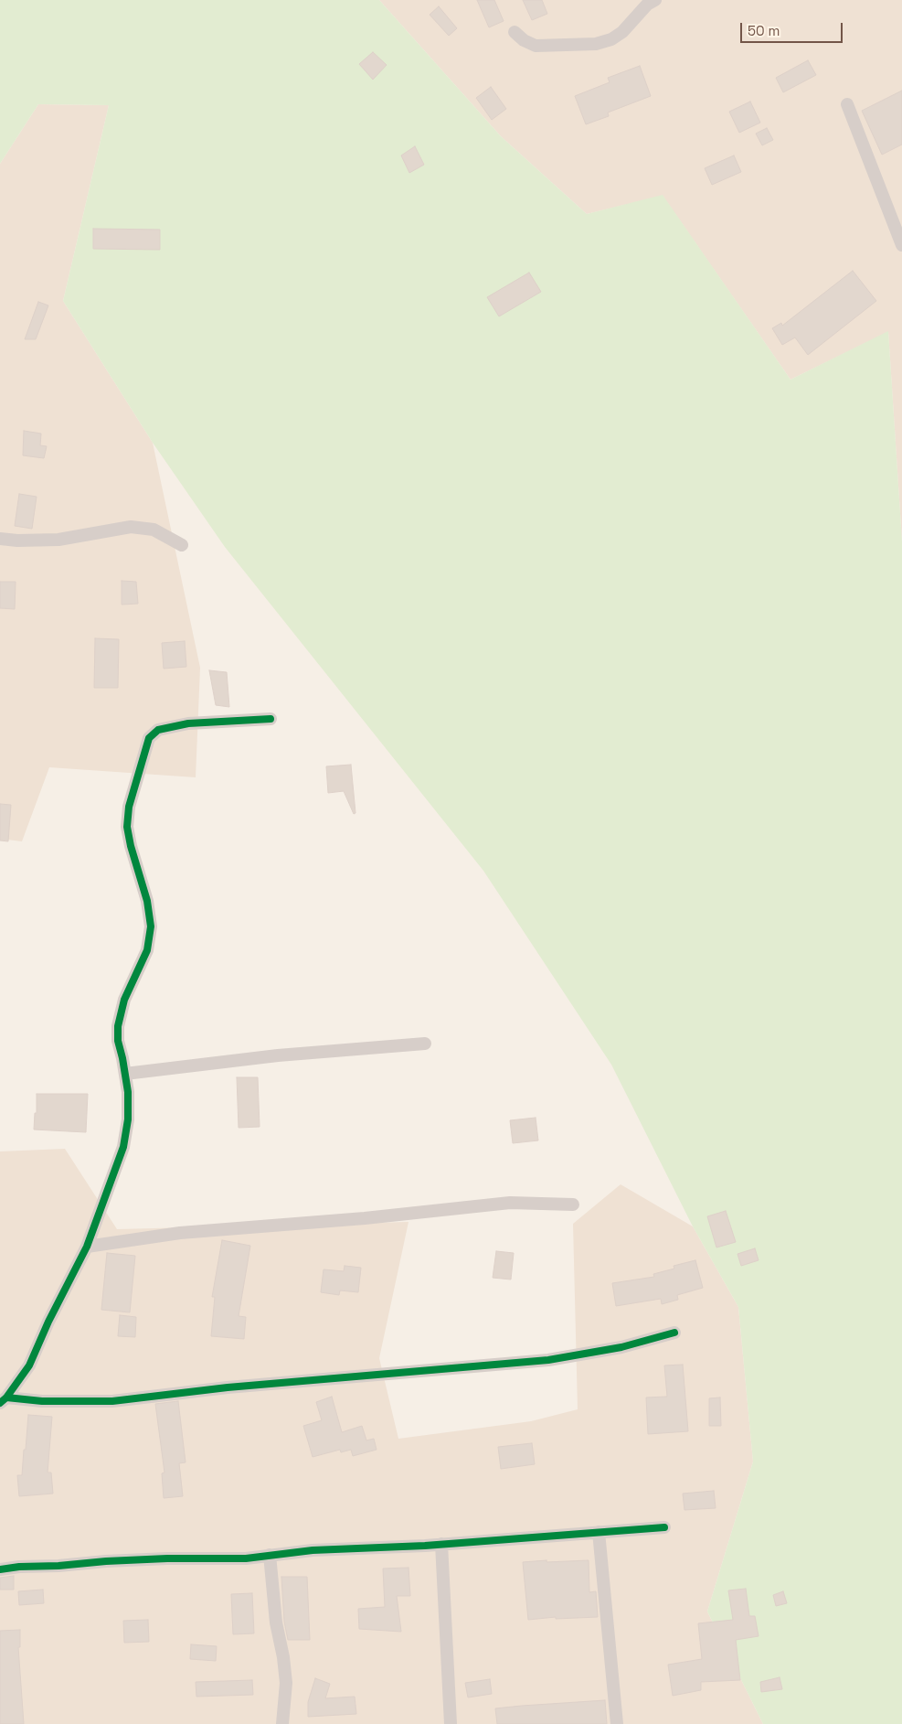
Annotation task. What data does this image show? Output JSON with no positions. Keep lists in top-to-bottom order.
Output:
{
  "scale_bar": "50 m"
}
